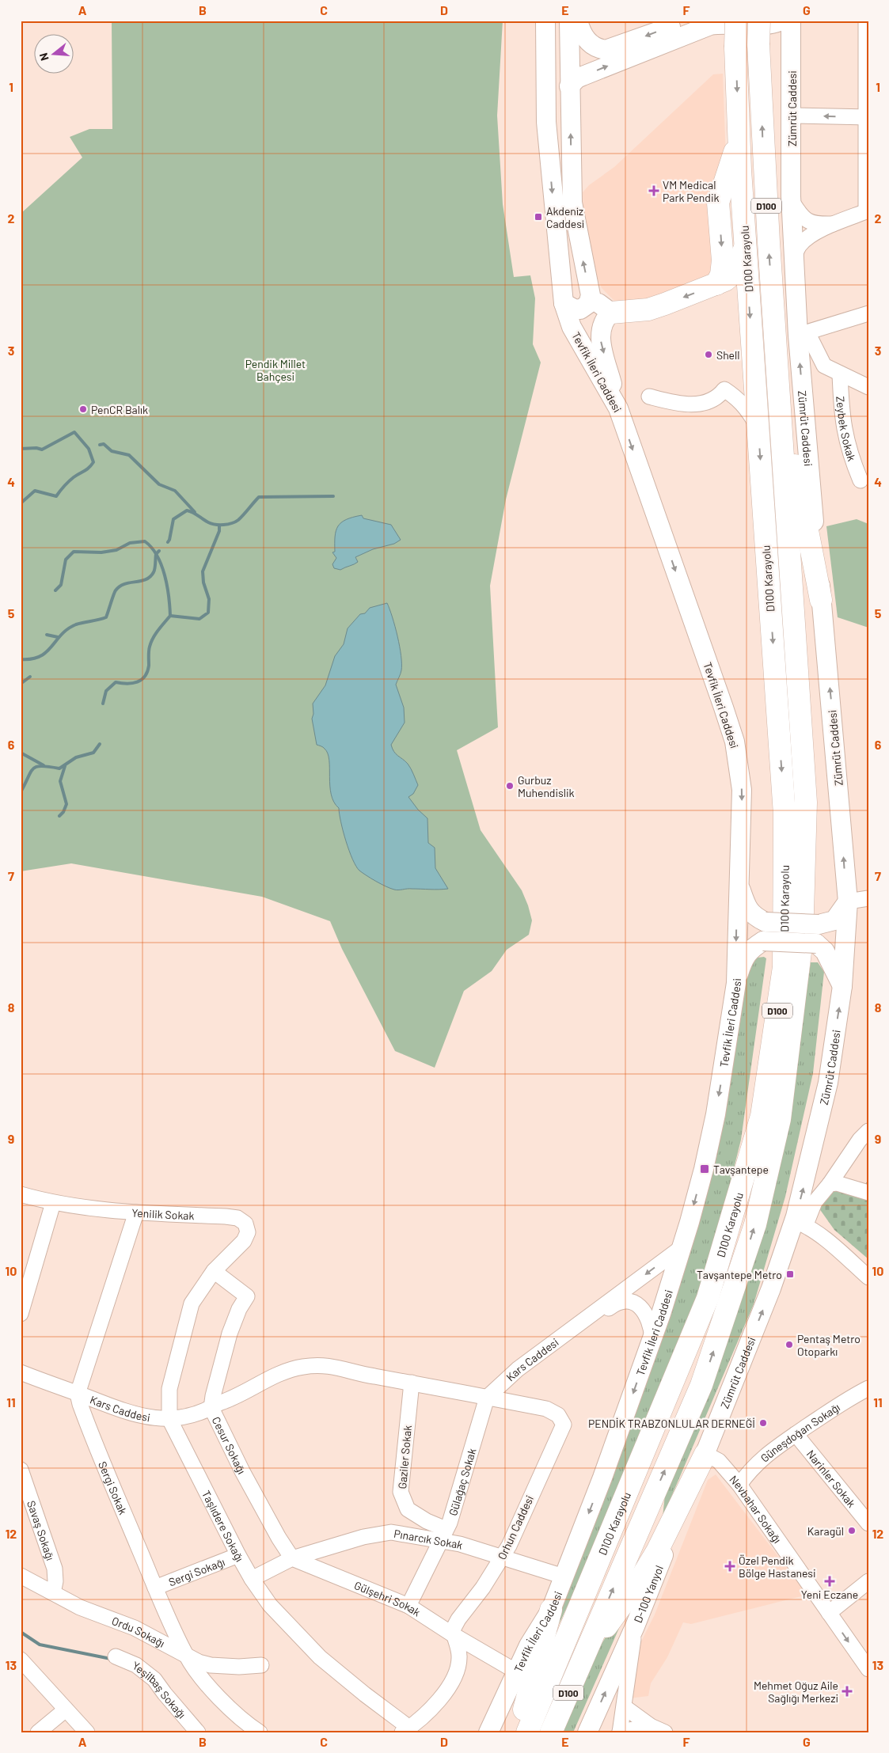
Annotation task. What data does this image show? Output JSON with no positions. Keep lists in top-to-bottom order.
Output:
{
  "streets": {
    "highway": ["D100", "D100 Karayolu"],
    "main road": ["Zümrüt Caddesi", "Tevfik İleri Caddesi", "D-100 Yanyol"],
    "street": [
      "Zeybek Sokak",
      "Yenilik Sokak",
      "Kars Caddesi",
      "Güneşdoğan Sokağı",
      "Cesur Sokağı",
      "Gaziler Sokak",
      "Narinler Sokak",
      "Gülağaç Sokak",
      "Sergi Sokak",
      "Nevbahar Sokağı",
      "Taşlıdere Sokağı",
      "Orhun Caddesi",
      "Savaş Sokağı",
      "Pınarcık Sokak",
      "Sergi Sokağı",
      "Gülşehri Sokak",
      "Ordu Sokağı",
      "Yeşilbaş Sokağı"
    ]
  },
  "crossings": [
    ["Zümrüt Caddesi", "D100 Karayolu"],
    ["Zümrüt Caddesi", "Nevbahar Sokağı"],
    ["Zümrüt Caddesi", "D-100 Yanyol"],
    ["Tevfik İleri Caddesi", "Kars Caddesi"],
    ["Tevfik İleri Caddesi", "Pınarcık Sokak"],
    ["Tevfik İleri Caddesi", "Gülşehri Sokak"],
    ["Yenilik Sokak", "Cesur Sokağı"],
    ["Yenilik Sokak", "Taşlıdere Sokağı"],
    ["Kars Caddesi", "Cesur Sokağı"],
    ["Kars Caddesi", "Gaziler Sokak"],
    ["Kars Caddesi", "Gülağaç Sokak"],
    ["Kars Caddesi", "Sergi Sokak"],
    ["Kars Caddesi", "Taşlıdere Sokağı"],
    ["Kars Caddesi", "Orhun Caddesi"],
    ["Güneşdoğan Sokağı", "Narinler Sokak"],
    ["Güneşdoğan Sokağı", "Nevbahar Sokağı"],
    ["Cesur Sokağı", "Taşlıdere Sokağı"],
    ["Cesur Sokağı", "Pınarcık Sokak"],
    ["Cesur Sokağı", "Gülşehri Sokak"],
    ["Gaziler Sokak", "Gülağaç Sokak"],
    ["Gaziler Sokak", "Pınarcık Sokak"],
    ["Gülağaç Sokak", "Orhun Caddesi"],
    ["Gülağaç Sokak", "Pınarcık Sokak"],
    ["Gülağaç Sokak", "Gülşehri Sokak"],
    ["Sergi Sokak", "Sergi Sokağı"],
    ["Sergi Sokak", "Ordu Sokağı"],
    ["Nevbahar Sokağı", "D-100 Yanyol"],
    ["Taşlıdere Sokağı", "Sergi Sokağı"],
    ["Orhun Caddesi", "Pınarcık Sokak"],
    ["Orhun Caddesi", "Gülşehri Sokak"],
    ["Savaş Sokağı", "Ordu Sokağı"],
    ["Pınarcık Sokak", "Gülşehri Sokak"]
  ],
  "one_way": ["Zümrüt Caddesi", "Tevfik İleri Caddesi"],
  "parks": ["Pendik Millet Bahçesi"],
  "places": {
    "health": [
      "VM Medical Park Pendik",
      "Özel Pendik Bölge Hastanesi",
      "Yeni Eczane",
      "Mehmet Oğuz Aile Sağlığı Merkezi"
    ],
    "transit": ["Akdeni̇z Caddesi̇", "Tavşantepe", "Tavşantepe Metro"],
    "other": [
      "Shell",
      "PenCR Balık",
      "Gurbuz Muhendislik",
      "Pentaş Metro Otoparkı",
      "PENDİK TRABZONLULAR DERNEĞİ",
      "Karagül"
    ]
  },
  "north": "left",
  "grid": {
    "columns": [
      "A",
      "B",
      "C",
      "D",
      "E",
      "F",
      "G"
    ],
    "rows": [
      "1",
      "2",
      "3",
      "4",
      "5",
      "6",
      "7",
      "8",
      "9",
      "10",
      "11",
      "12",
      "13"
    ]
  }
}
